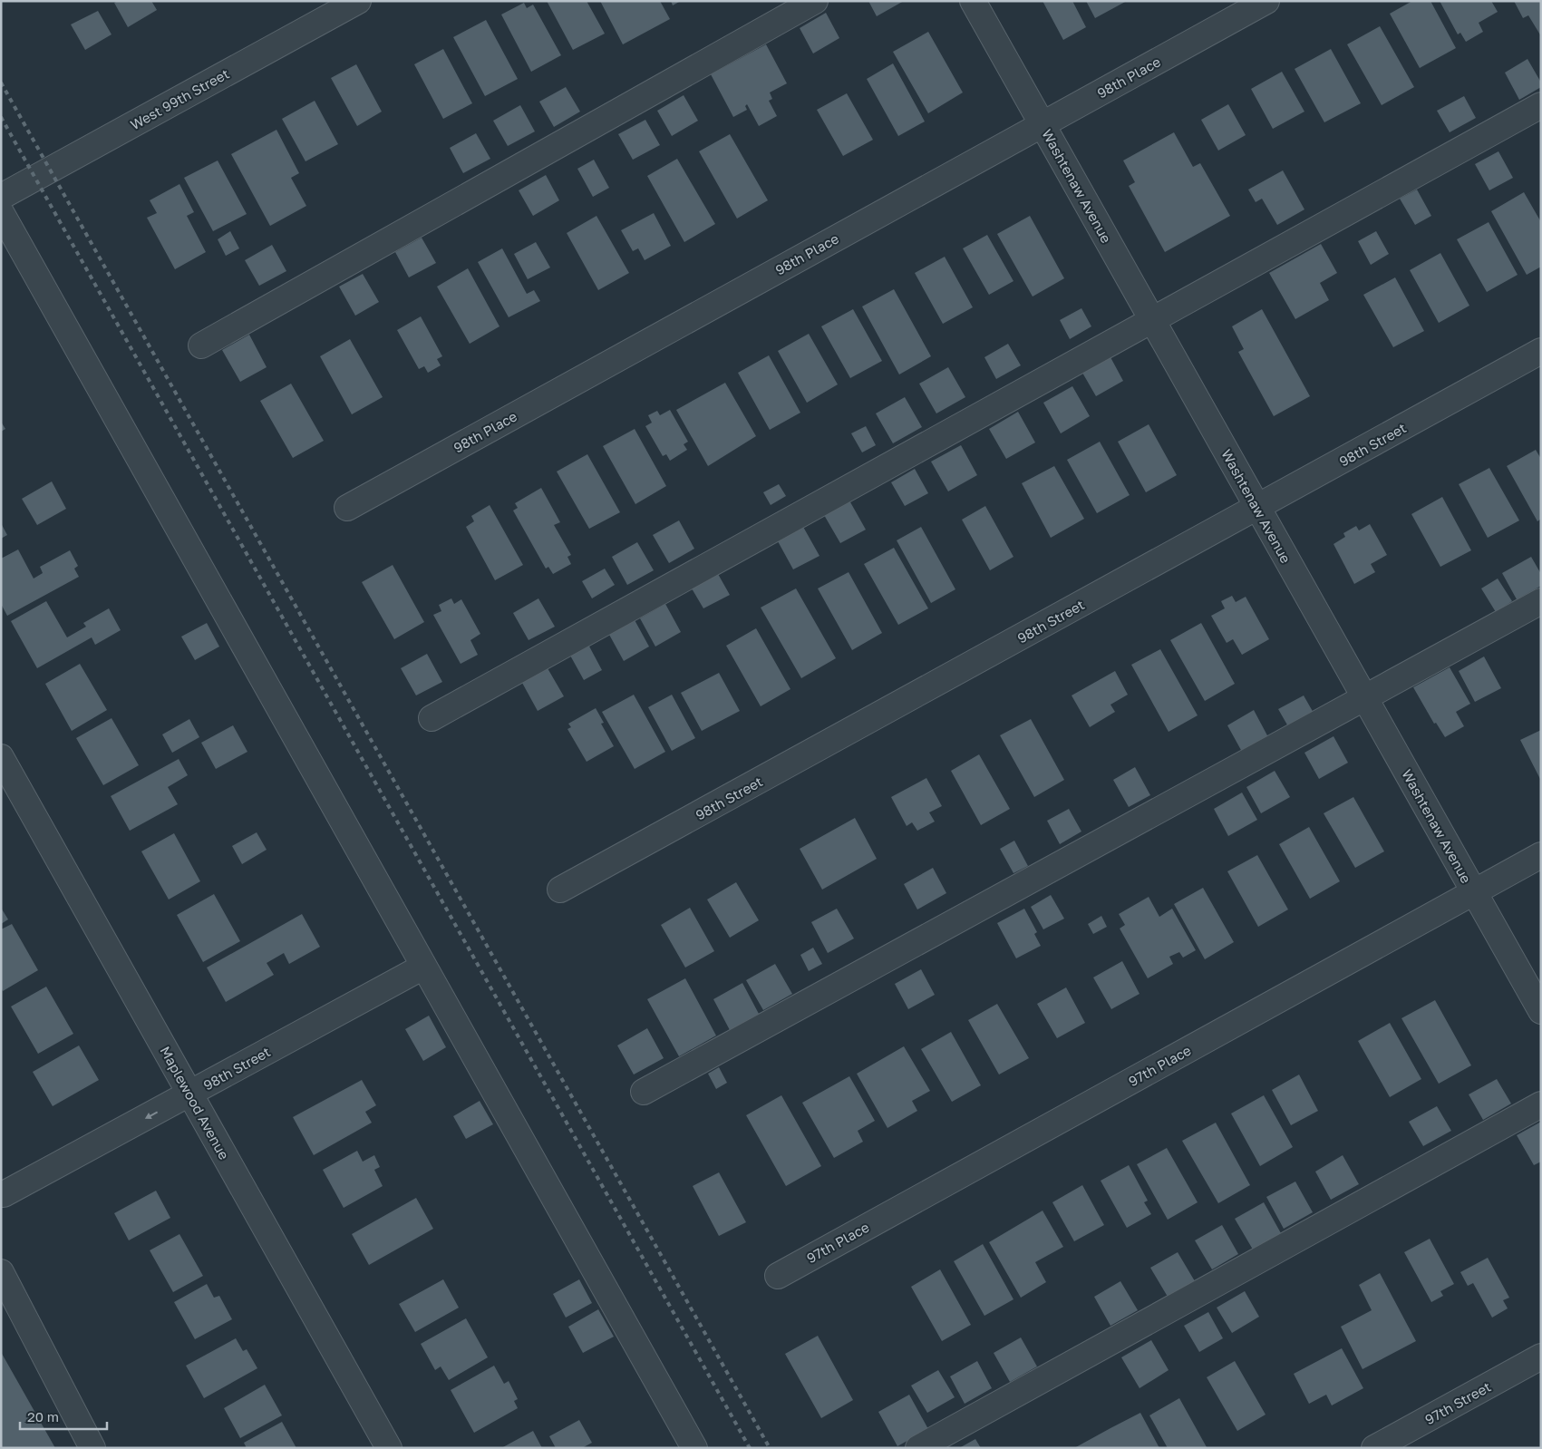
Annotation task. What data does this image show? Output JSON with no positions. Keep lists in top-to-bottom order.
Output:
{
  "streets": {
    "street": [
      "98th Place",
      "West 99th Street",
      "Washtenaw Avenue",
      "98th Street",
      "97th Place",
      "Maplewood Avenue",
      "97th Street"
    ]
  },
  "crossings": [
    ["98th Place", "Washtenaw Avenue"],
    ["Washtenaw Avenue", "98th Street"],
    ["Washtenaw Avenue", "97th Place"],
    ["98th Street", "Maplewood Avenue"]
  ],
  "scale_bar": "20 m"
}
